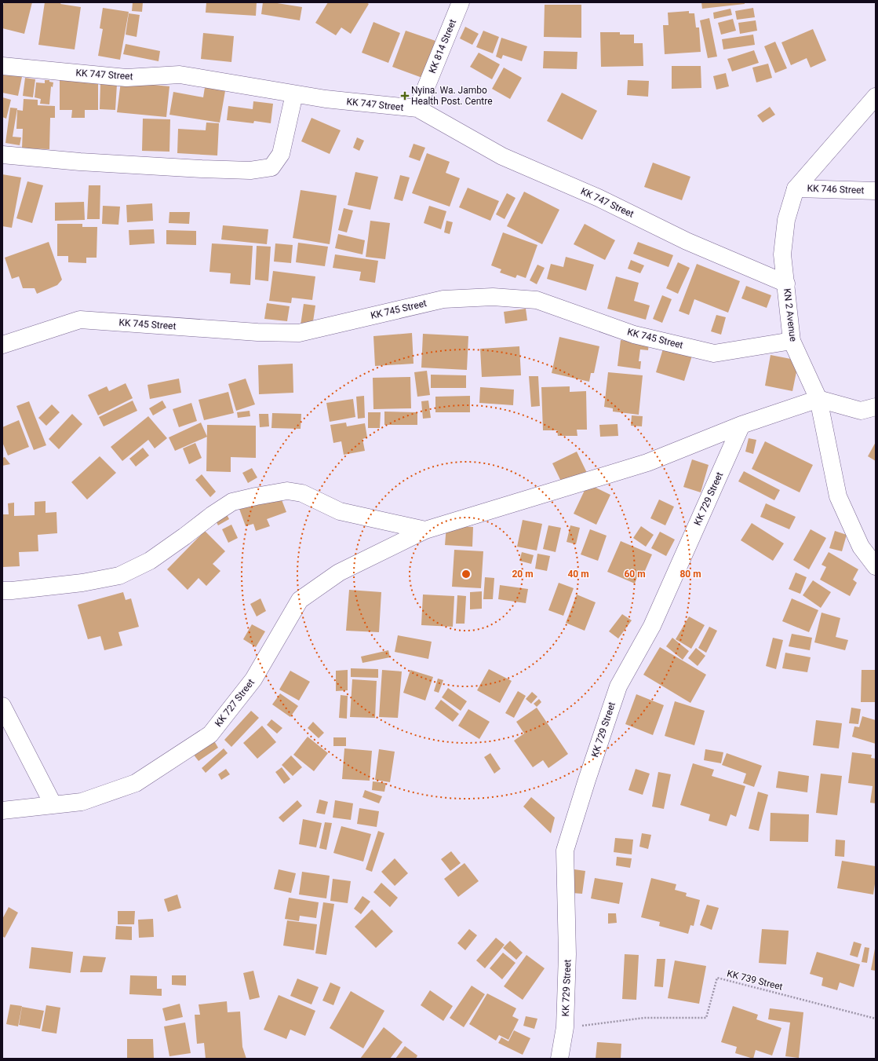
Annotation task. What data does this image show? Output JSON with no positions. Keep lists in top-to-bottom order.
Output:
{
  "streets": {
    "street": [
      "KK 814 Street",
      "KK 747 Street",
      "KK 746 Street",
      "KK 745 Street",
      "KN 2 Avenue",
      "KK 729 Street",
      "KK 727 Street"
    ],
    "path": ["KK 739 Street"]
  },
  "crossings": [
    ["KK 814 Street", "KK 747 Street"],
    ["KK 747 Street", "KN 2 Avenue"],
    ["KK 746 Street", "KN 2 Avenue"],
    ["KK 745 Street", "KN 2 Avenue"],
    ["KN 2 Avenue", "KK 727 Street"],
    ["KK 729 Street", "KK 727 Street"],
    ["KK 729 Street", "KK 739 Street"]
  ],
  "places": {
    "health": ["Nyina. Wa. Jambo Health Post. Centre"]
  },
  "rings": [
    "20 m",
    "40 m",
    "60 m",
    "80 m"
  ]
}
